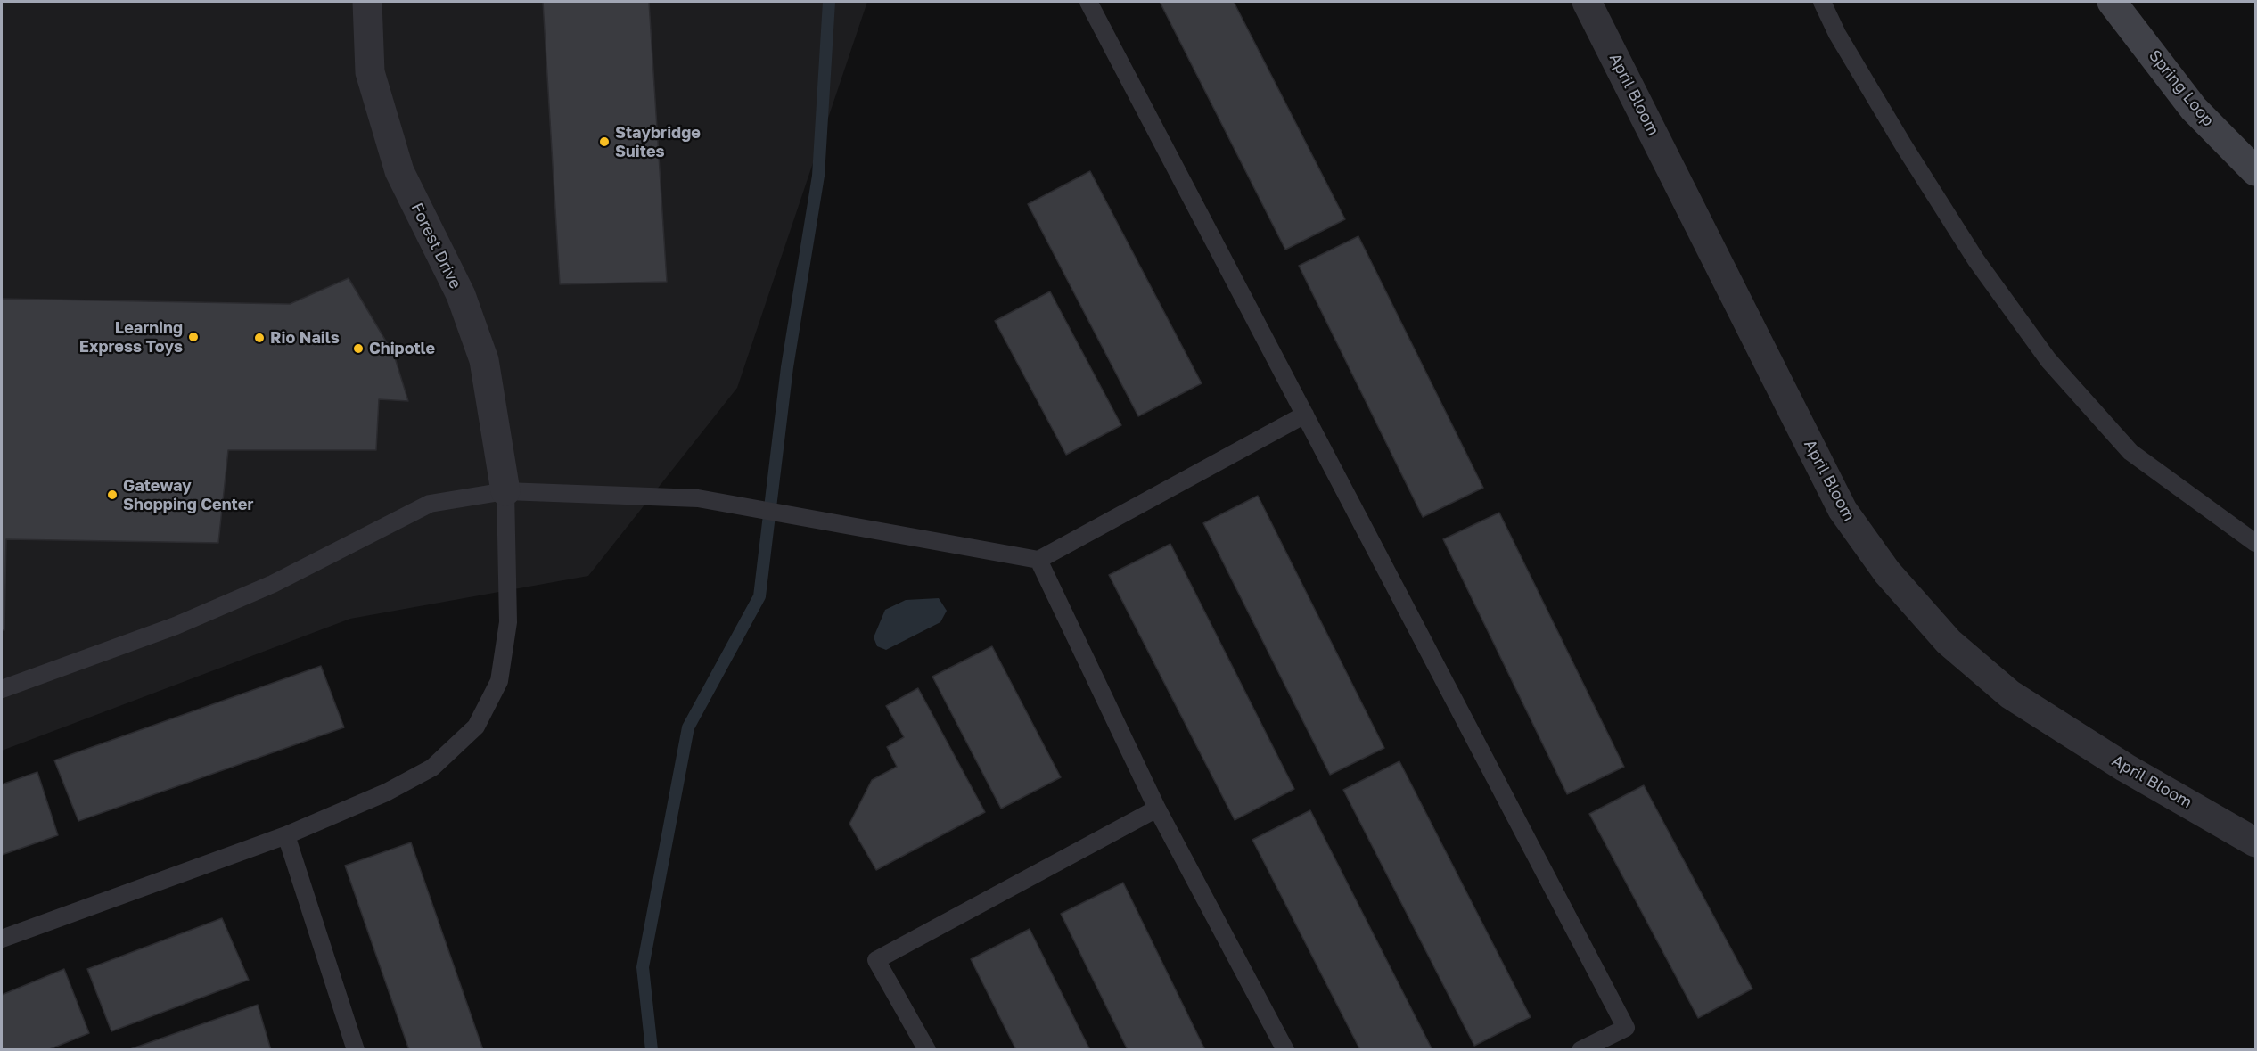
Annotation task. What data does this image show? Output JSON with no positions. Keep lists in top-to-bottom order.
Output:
{
  "streets": {
    "street": ["Spring Loop", "April Bloom", "Forest Drive"]
  },
  "places": [
    "Staybridge Suites",
    "Learning Express Toys",
    "Rio Nails",
    "Chipotle",
    "Gateway Shopping Center"
  ]
}
